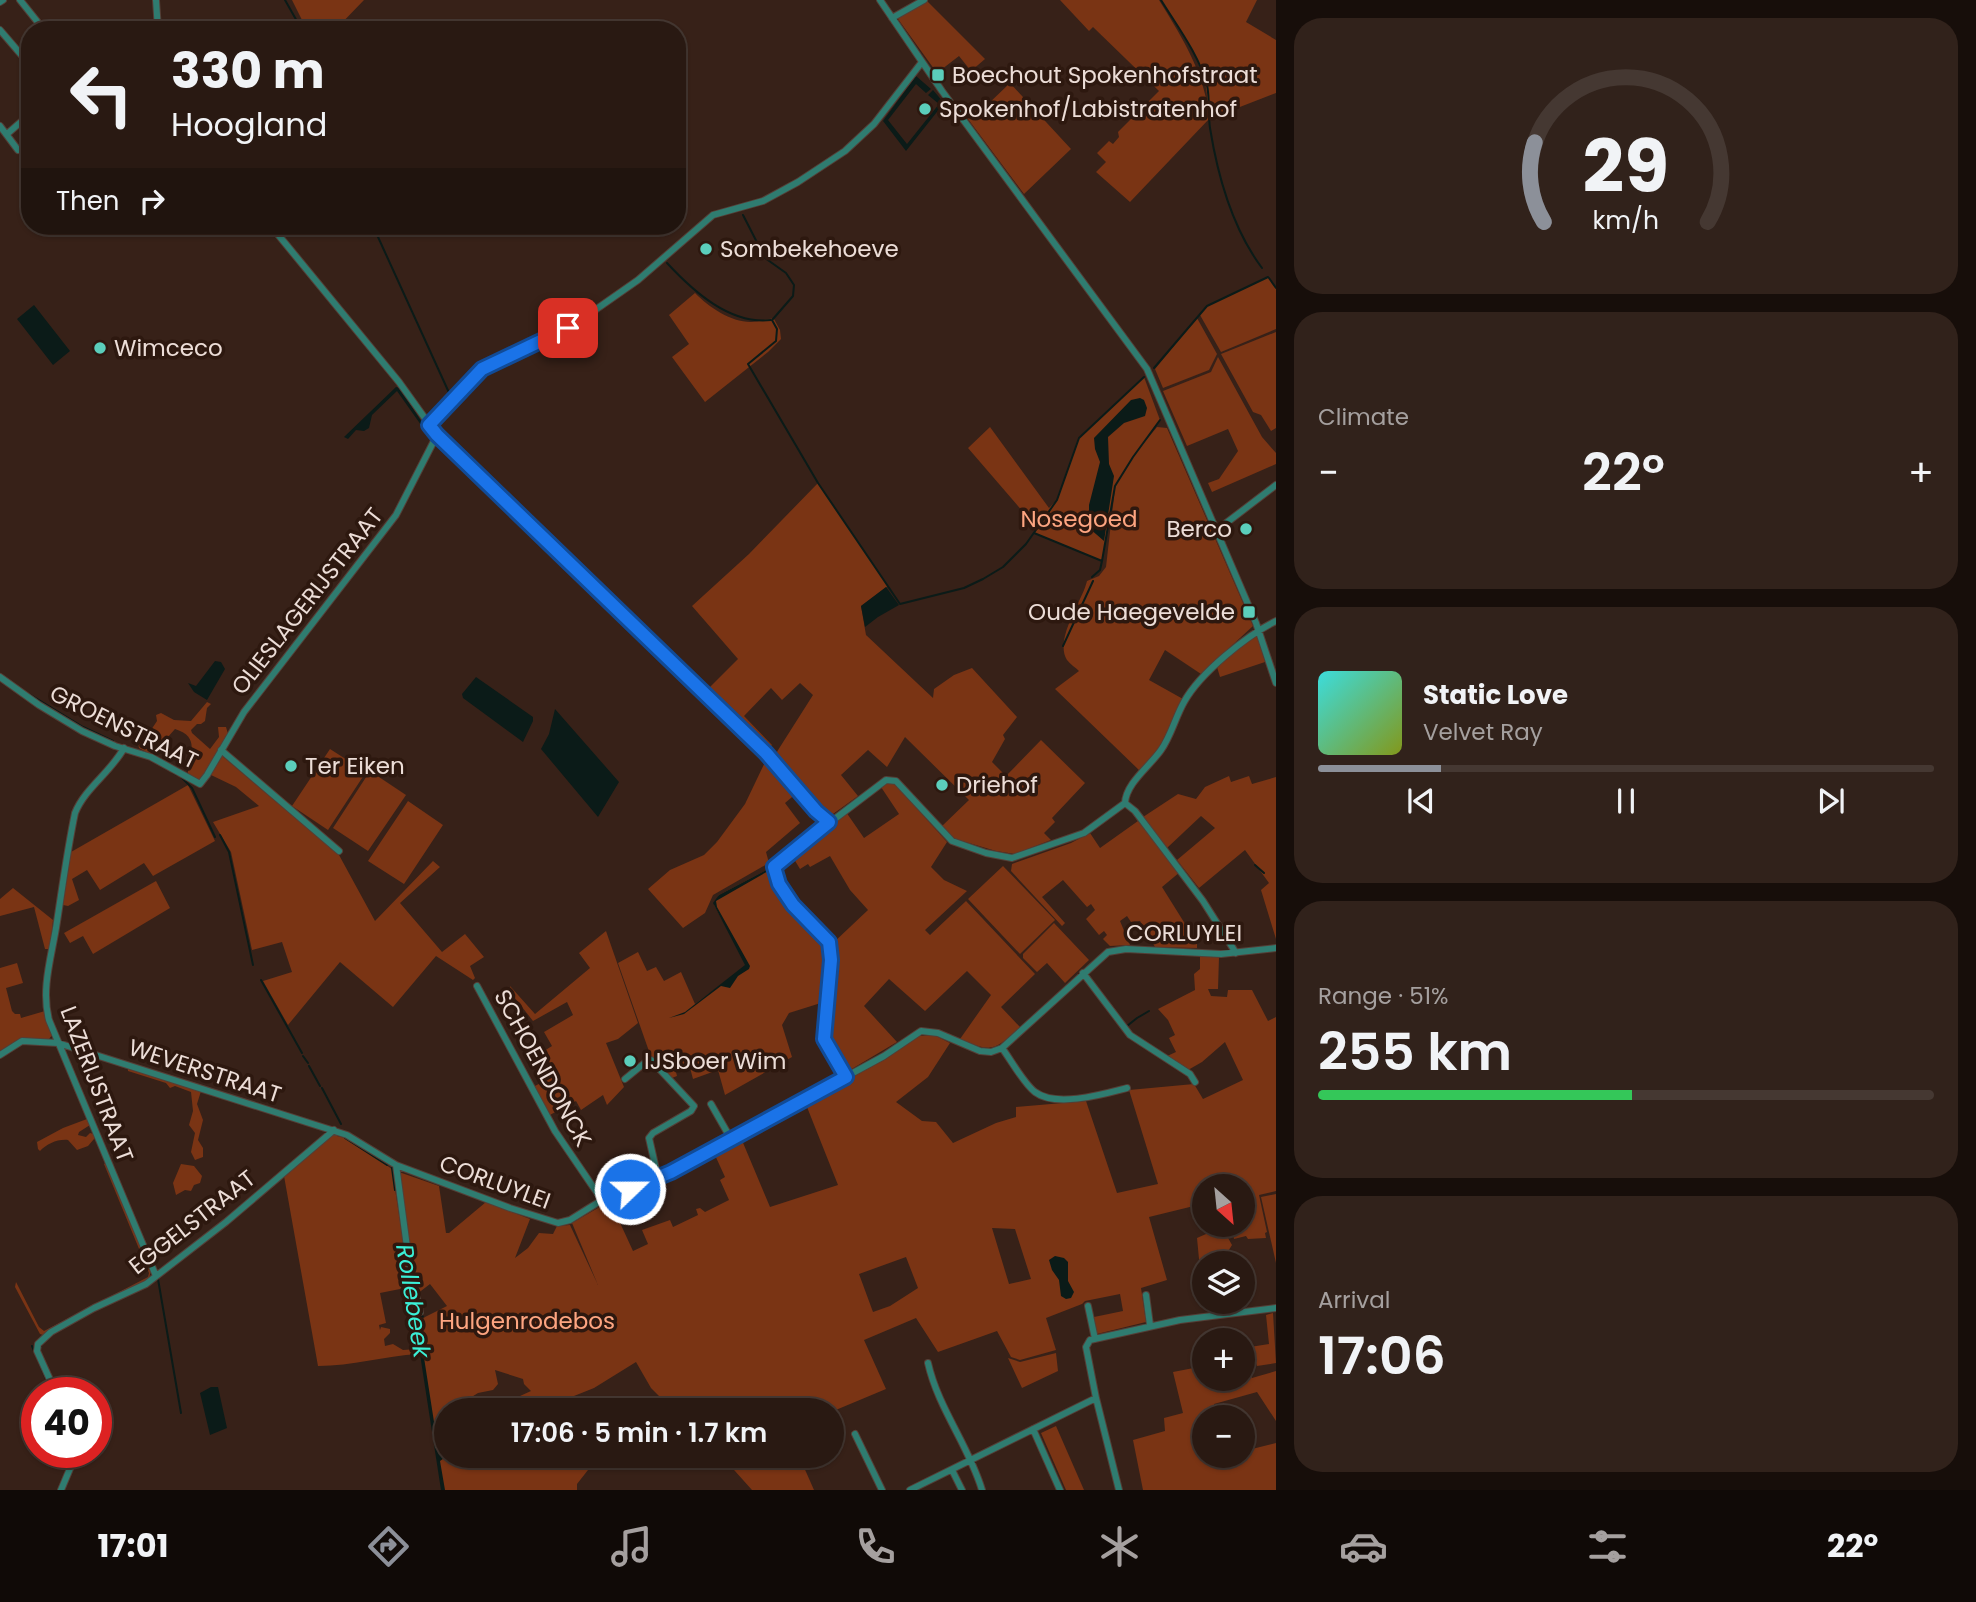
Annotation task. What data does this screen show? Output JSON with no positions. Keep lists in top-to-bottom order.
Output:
{
  "streets": {
    "street": [
      "OLIESLAGERIJSTRAAT",
      "GROENSTRAAT",
      "CORLUYLEI",
      "SCHOENDONCK",
      "WEVERSTRAAT",
      "LAZERIJSTRAAT",
      "EGGELSTRAAT"
    ]
  },
  "crossings": [
    ["OLIESLAGERIJSTRAAT", "GROENSTRAAT"],
    ["GROENSTRAAT", "LAZERIJSTRAAT"],
    ["CORLUYLEI", "SCHOENDONCK"],
    ["CORLUYLEI", "WEVERSTRAAT"],
    ["WEVERSTRAAT", "LAZERIJSTRAAT"],
    ["WEVERSTRAAT", "EGGELSTRAAT"],
    ["LAZERIJSTRAAT", "EGGELSTRAAT"]
  ],
  "water": ["Rollebeek"],
  "parks": ["Nosegoed", "Hulgenrodebos"],
  "places": {
    "transit": ["Boechout Spokenhofstraat", "Oude Haegevelde"],
    "other": [
      "Spokenhof/Labistratenhof",
      "Sombekehoeve",
      "Wimceco",
      "Berco",
      "Ter Eiken",
      "Driehof",
      "IJSboer Wim"
    ]
  },
  "north": "bottom right",
  "page": {
    "turn": ["330 m", "Hoogland"],
    "then": "Then",
    "tile": [
      "Climate",
      ["Range · 51%", "255 km"],
      ["Arrival", "17:06"]
    ],
    "heat": ["−", "22°", "+"],
    "song": ["Static Love", "Velvet Ray"],
    "map_buttons": ["+", "−"],
    "limit": "40",
    "trip": "17:06 · 5 min · 1.7 km",
    "tabs": ["17:01", "22°"],
    "gauge": ["29", "km/h"]
  }
}
